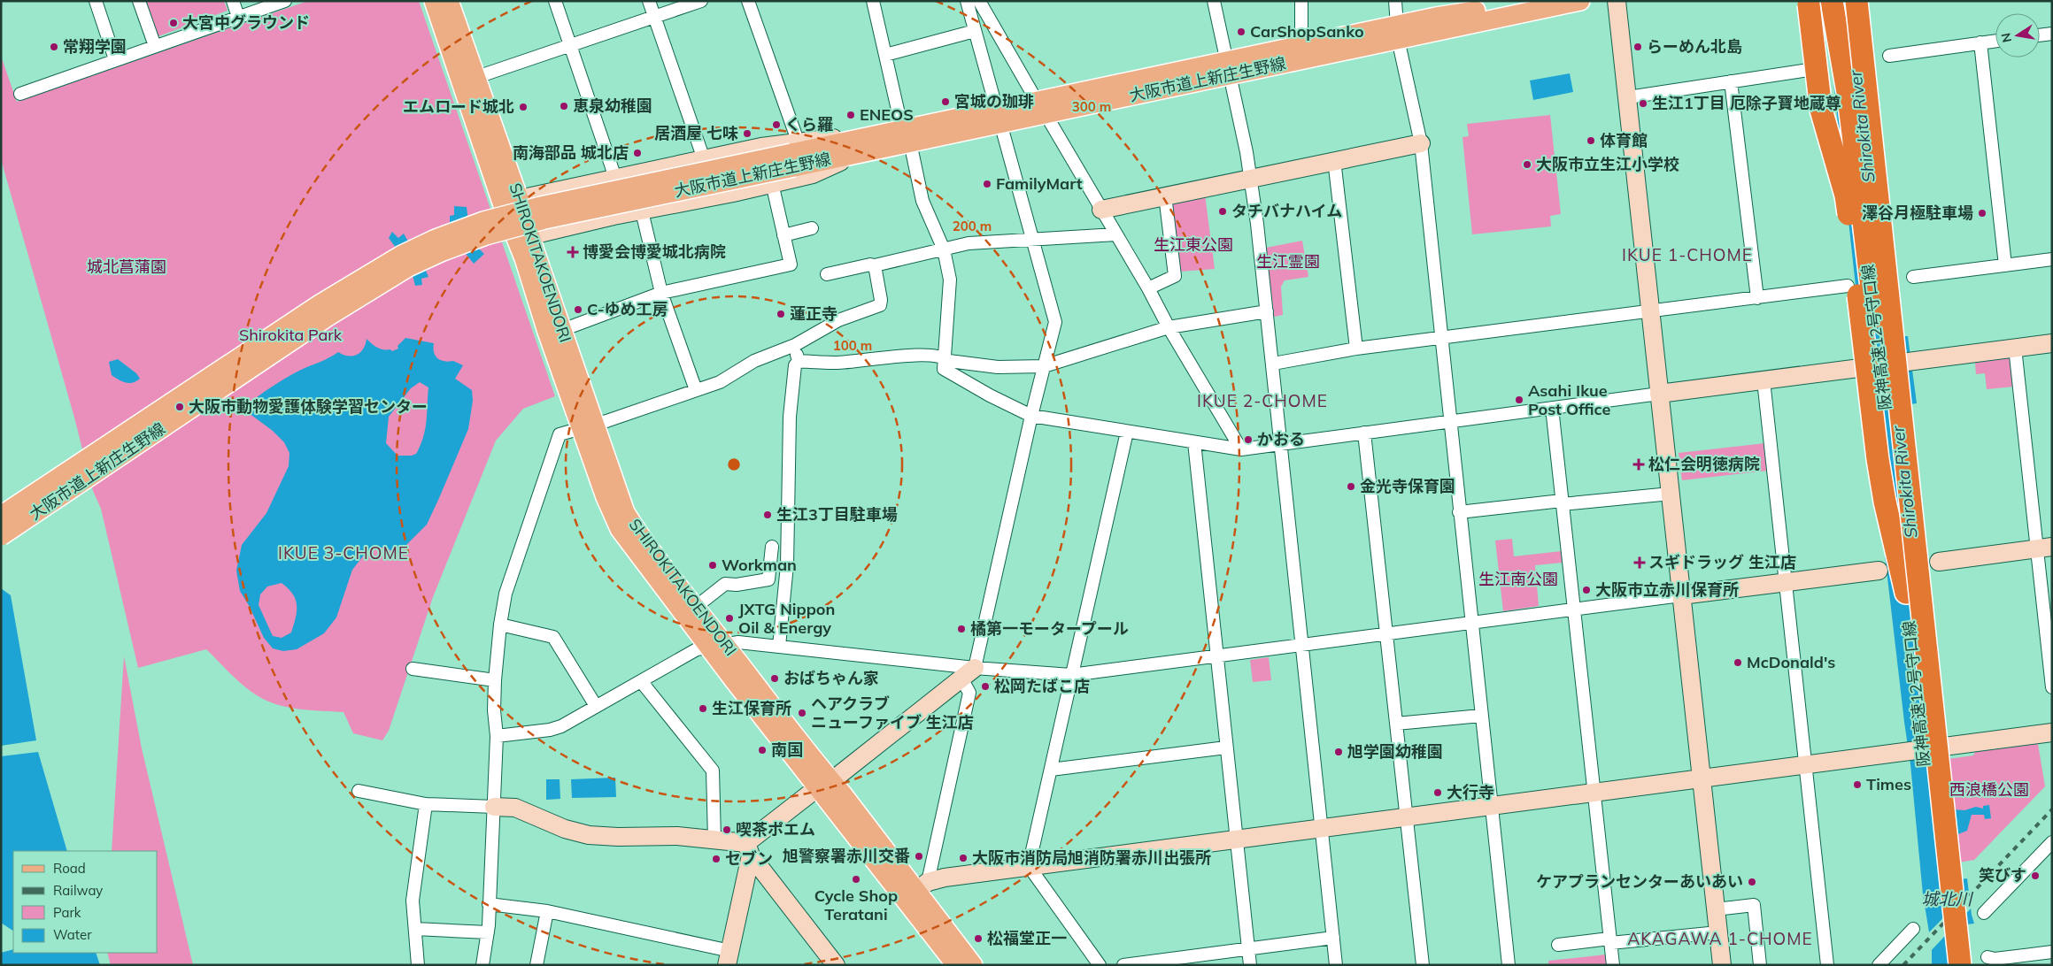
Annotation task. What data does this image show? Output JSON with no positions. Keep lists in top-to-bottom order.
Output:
{
  "streets": {
    "highway": ["阪神高速12号守口線"],
    "main road": ["大阪市道上新庄生野線", "SHIROKITAKOENDORI"]
  },
  "districts": [
    "IKUE 1-CHOME",
    "IKUE 2-CHOME",
    "IKUE 3-CHOME",
    "AKAGAWA 1-CHOME"
  ],
  "water": ["Shirokita River", "城北川"],
  "parks": [
    "生江東公園",
    "生江霊園",
    "城北菖蒲園",
    "Shirokita Park",
    "生江南公園",
    "西浪橋公園"
  ],
  "places": {
    "other": [
      "大宮中グラウンド",
      "CarShopSanko",
      "常翔学園",
      "らーめん北島",
      "宮城の珈琲",
      "生江1丁目 厄除子寶地蔵尊",
      "恵泉幼稚園",
      "エムロード城北",
      "ENEOS",
      "くら羅",
      "居酒屋 七味",
      "体育館",
      "南海部品 城北店",
      "大阪市立生江小学校",
      "FamilyMart",
      "タチバナハイム",
      "澤谷月極駐車場",
      "C-ゆめ工房",
      "蓮正寺",
      "Asahi Ikue Post Office",
      "大阪市動物愛護体験学習センター",
      "かおる",
      "金光寺保育園",
      "生江3丁目駐車場",
      "Workman",
      "大阪市立赤川保育所",
      "JXTG Nippon Oil & Energy",
      "橘第一モータープール",
      "McDonald's",
      "おばちゃん家",
      "松岡たばこ店",
      "生江保育所",
      "ヘアクラブ ニューファイブ 生江店",
      "南国",
      "旭学園幼稚園",
      "Times",
      "大行寺",
      "喫茶ポエム",
      "旭警察署赤川交番",
      "大阪市消防局旭消防署赤川出張所",
      "セブン",
      "笑びす",
      "Cycle Shop Teratani",
      "ケアプランセンターあいあい",
      "松福堂正一"
    ],
    "health": ["博愛会博愛城北病院", "松仁会明徳病院", "スギドラッグ 生江店"]
  },
  "legend": [
    "Road",
    "Railway",
    "Park",
    "Water"
  ],
  "north": "left",
  "rings": ["300 m", "200 m", "100 m"]
}
